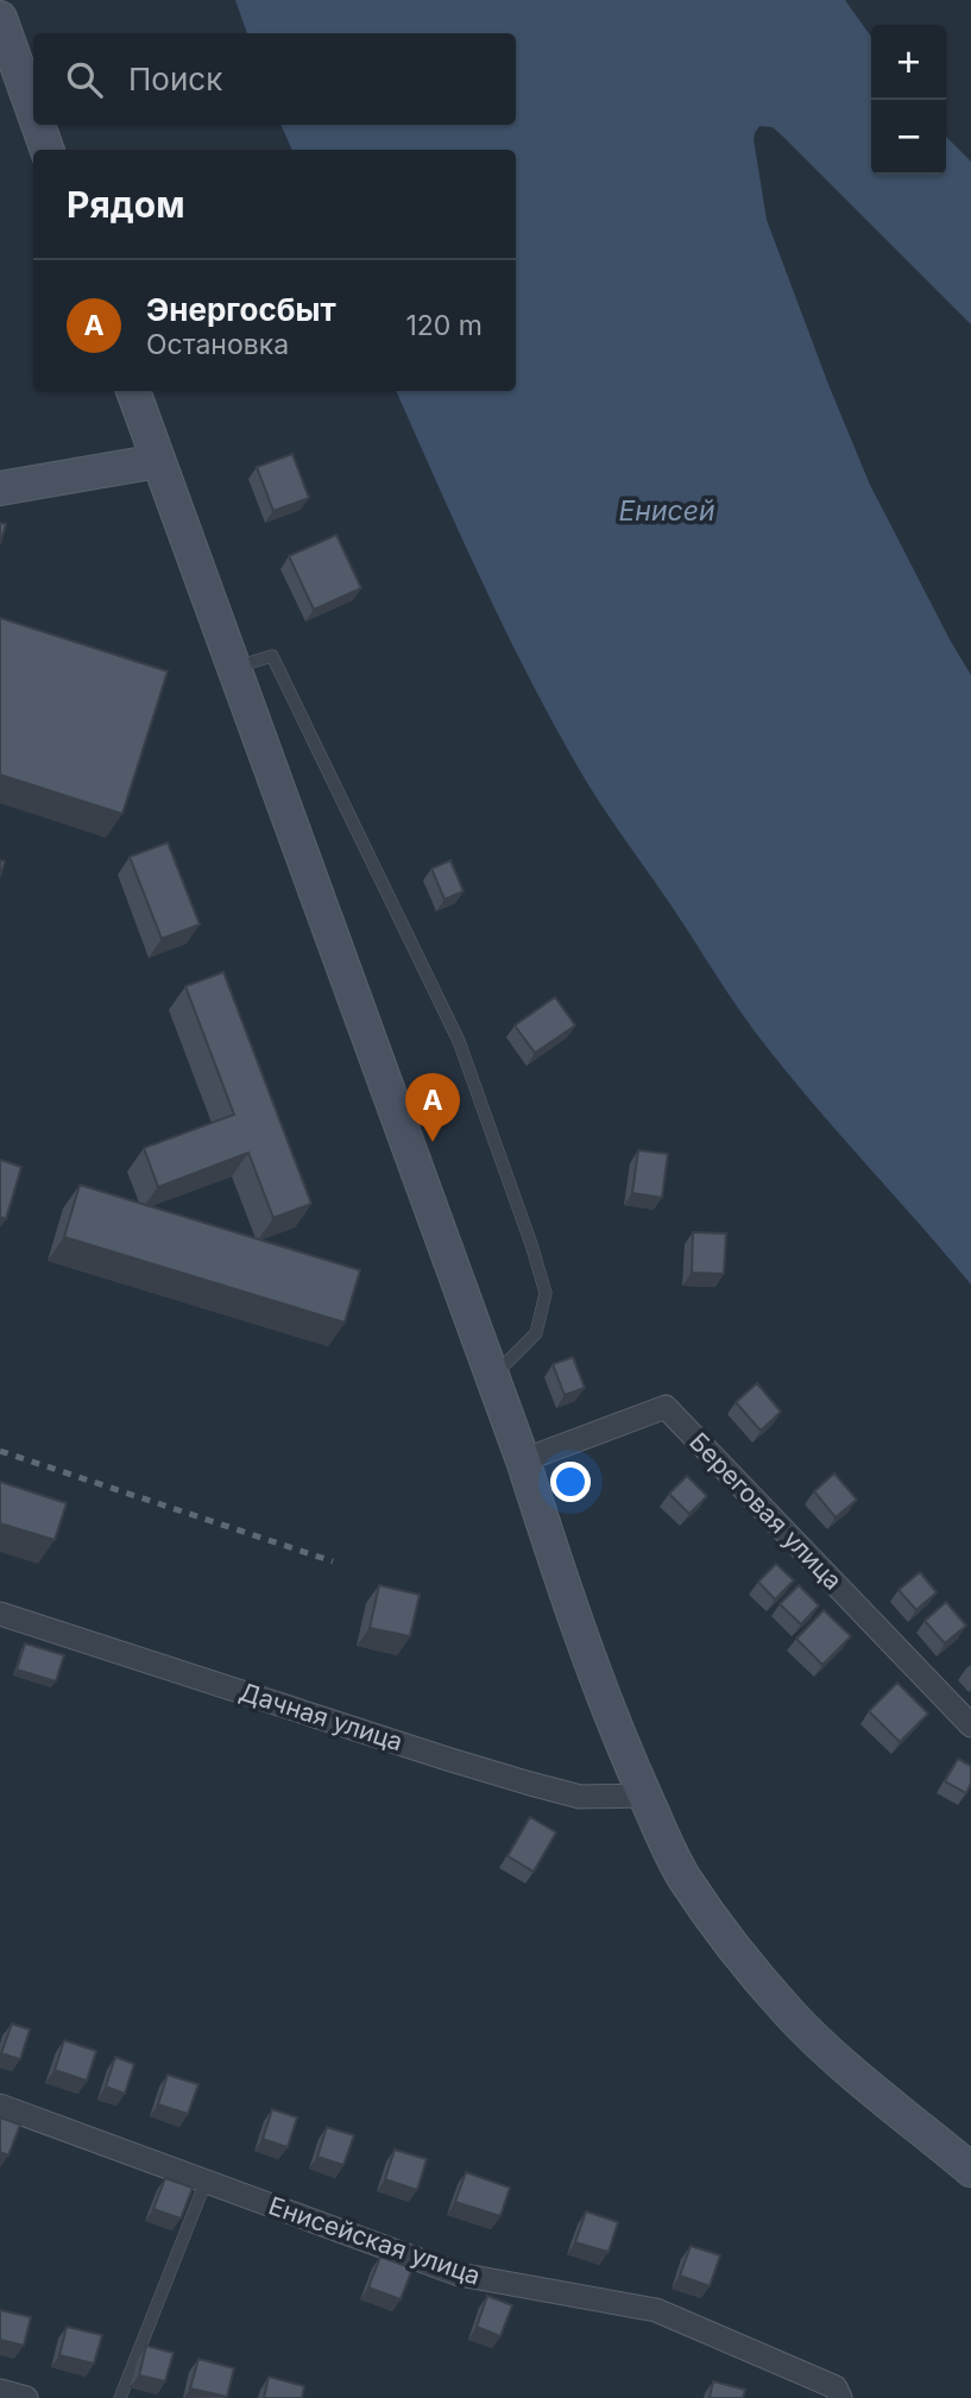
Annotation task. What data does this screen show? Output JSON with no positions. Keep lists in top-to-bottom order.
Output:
{
  "streets": {
    "street": ["Береговая улица", "Дачная улица", "Енисейская улица"]
  },
  "water": ["Енисей"],
  "page": {
    "map_buttons": ["+", "−"],
    "search": "Поиск",
    "heading": "Рядом",
    "list": [
      {
        "mark": "A",
        "name": "Энергосбыт",
        "note": "Остановка",
        "value": "120 m"
      }
    ],
    "pins": "A"
  }
}
